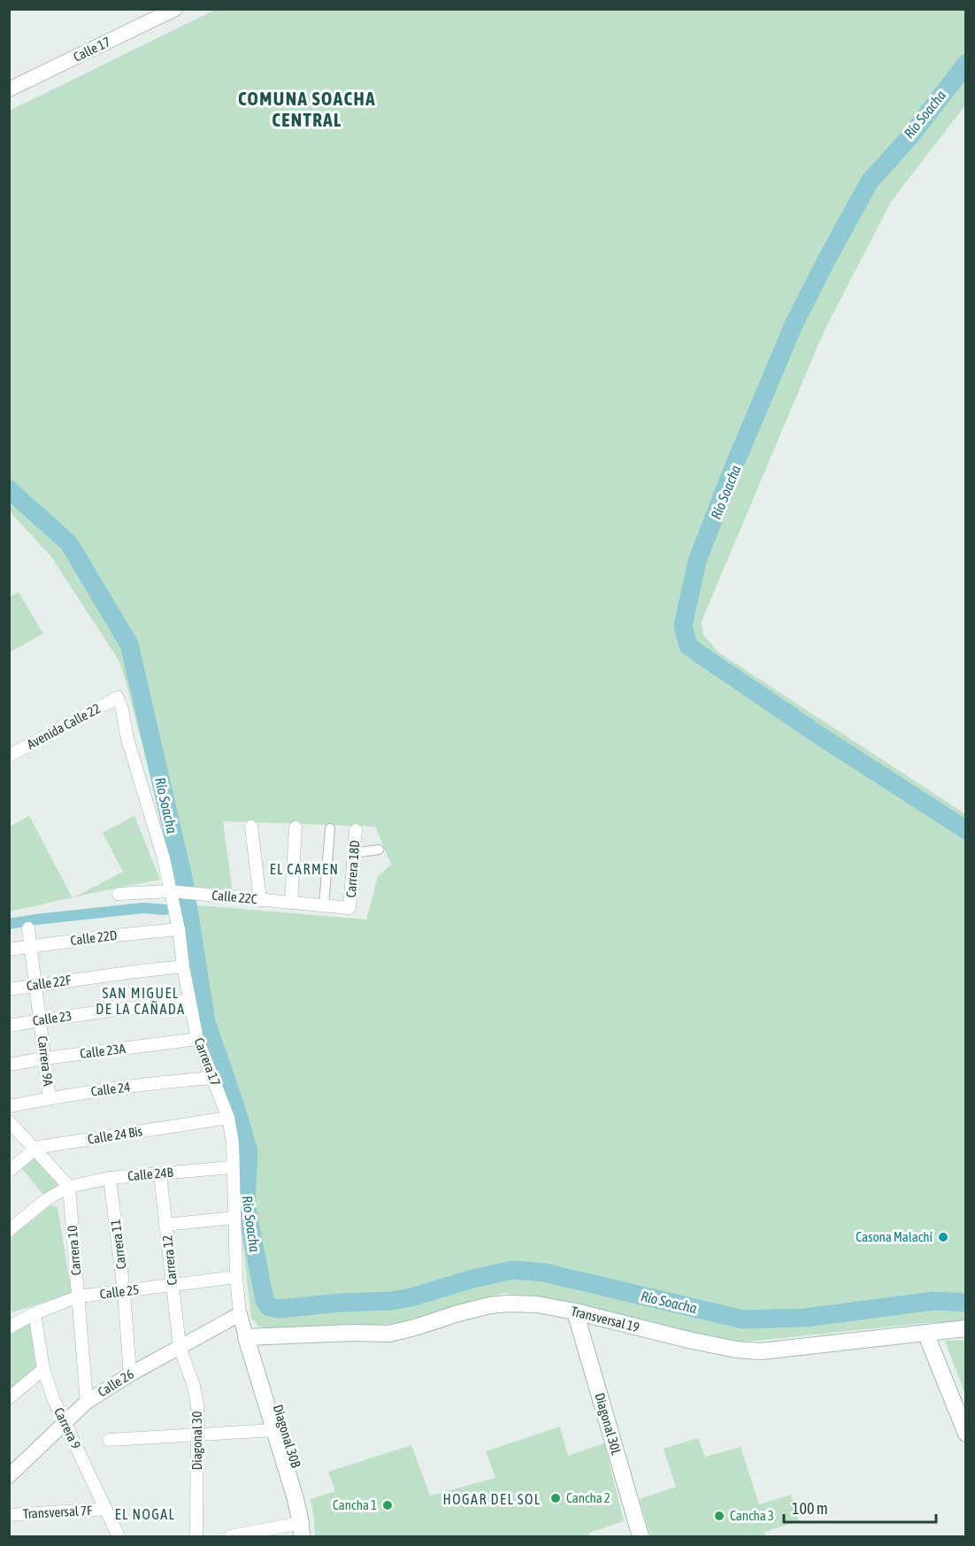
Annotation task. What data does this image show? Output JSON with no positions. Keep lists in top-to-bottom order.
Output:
{
  "streets": {
    "main road": ["Transversal 19", "Diagonal 30L", "Diagonal 30B"],
    "street": [
      "Calle 17",
      "Avenida Calle 22",
      "Carrera 18D",
      "Calle 22C",
      "Calle 22D",
      "Calle 22F",
      "Calle 23",
      "Calle 23A",
      "Carrera 9A",
      "Carrera 17",
      "Calle 24",
      "Calle 24 Bis",
      "Calle 24B",
      "Carrera 11",
      "Carrera 10",
      "Carrera 12",
      "Calle 25",
      "Calle 26",
      "Carrera 9",
      "Diagonal 30",
      "Transversal 7F"
    ]
  },
  "crossings": [
    ["Avenida Calle 22", "Carrera 17"],
    ["Carrera 18D", "Calle 22C"],
    ["Calle 22C", "Carrera 17"],
    ["Calle 22D", "Carrera 9A"],
    ["Calle 22D", "Carrera 17"],
    ["Calle 22F", "Carrera 9A"],
    ["Calle 22F", "Carrera 17"],
    ["Calle 23", "Carrera 9A"],
    ["Calle 23", "Carrera 17"],
    ["Calle 23A", "Carrera 9A"],
    ["Calle 23A", "Carrera 17"],
    ["Carrera 9A", "Calle 24"],
    ["Carrera 17", "Calle 24"],
    ["Carrera 17", "Calle 24 Bis"],
    ["Carrera 17", "Calle 24B"],
    ["Carrera 17", "Calle 25"],
    ["Carrera 17", "Transversal 19"],
    ["Carrera 17", "Calle 26"],
    ["Carrera 17", "Diagonal 30B"],
    ["Calle 24B", "Carrera 11"],
    ["Calle 24B", "Carrera 10"],
    ["Calle 24B", "Carrera 12"],
    ["Carrera 11", "Calle 25"],
    ["Carrera 11", "Calle 26"],
    ["Carrera 10", "Calle 25"],
    ["Carrera 10", "Calle 26"],
    ["Carrera 12", "Calle 25"],
    ["Carrera 12", "Calle 26"],
    ["Carrera 12", "Diagonal 30"],
    ["Calle 25", "Carrera 9"],
    ["Transversal 19", "Diagonal 30L"],
    ["Transversal 19", "Diagonal 30B"],
    ["Calle 26", "Carrera 9"],
    ["Calle 26", "Diagonal 30"],
    ["Carrera 9", "Transversal 7F"]
  ],
  "districts": [
    "COMUNA SOACHA CENTRAL",
    "EL CARMEN",
    "SAN MIGUEL DE LA CAÑADA",
    "HOGAR DEL SOL",
    "EL NOGAL"
  ],
  "water": ["Río Soacha"],
  "places": [
    "Casona Malachí",
    "Cancha 2",
    "Cancha 1",
    "Cancha 3"
  ],
  "scale_bar": "100 m"
}
